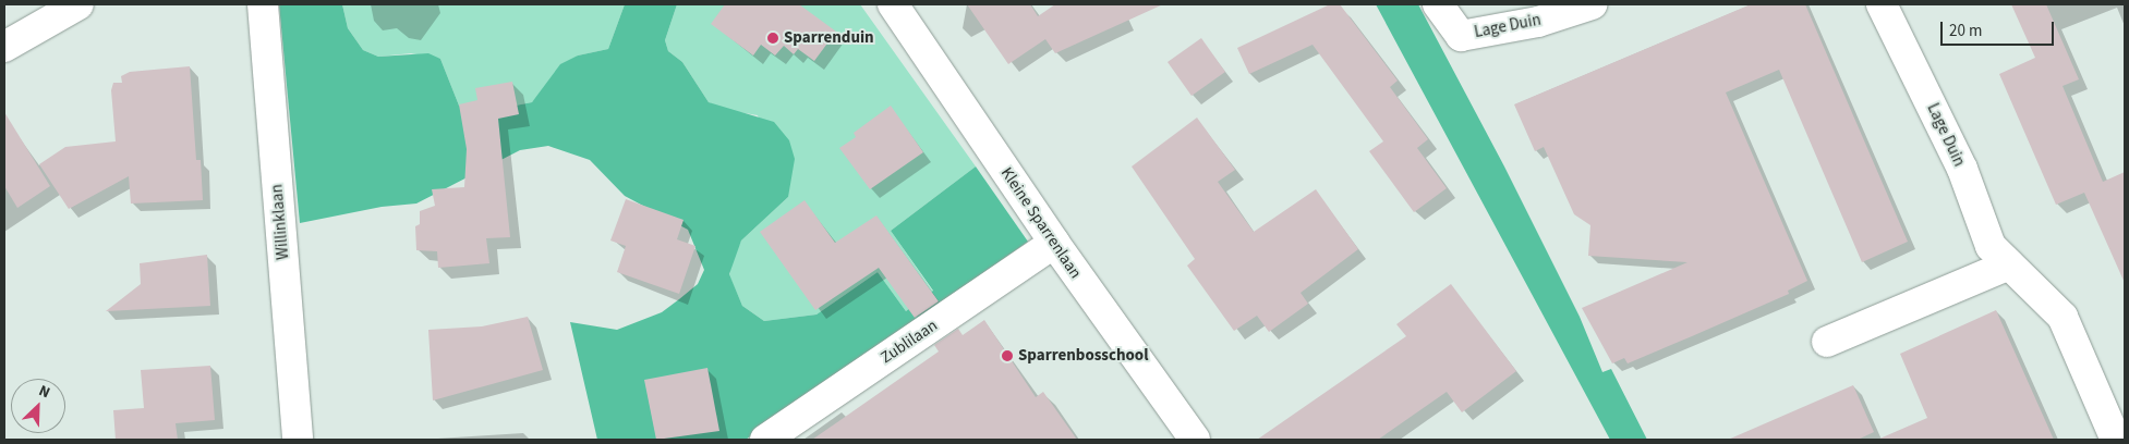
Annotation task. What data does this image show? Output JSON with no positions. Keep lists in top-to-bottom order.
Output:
{
  "streets": {
    "street": [
      "Lage Duin",
      "Willinklaan",
      "Kleine Sparrenlaan",
      "Zublilaan"
    ]
  },
  "crossings": [
    ["Kleine Sparrenlaan", "Zublilaan"]
  ],
  "places": ["Sparrenduin", "Sparrenbosschool"],
  "scale_bar": "20 m",
  "north": "top right"
}
